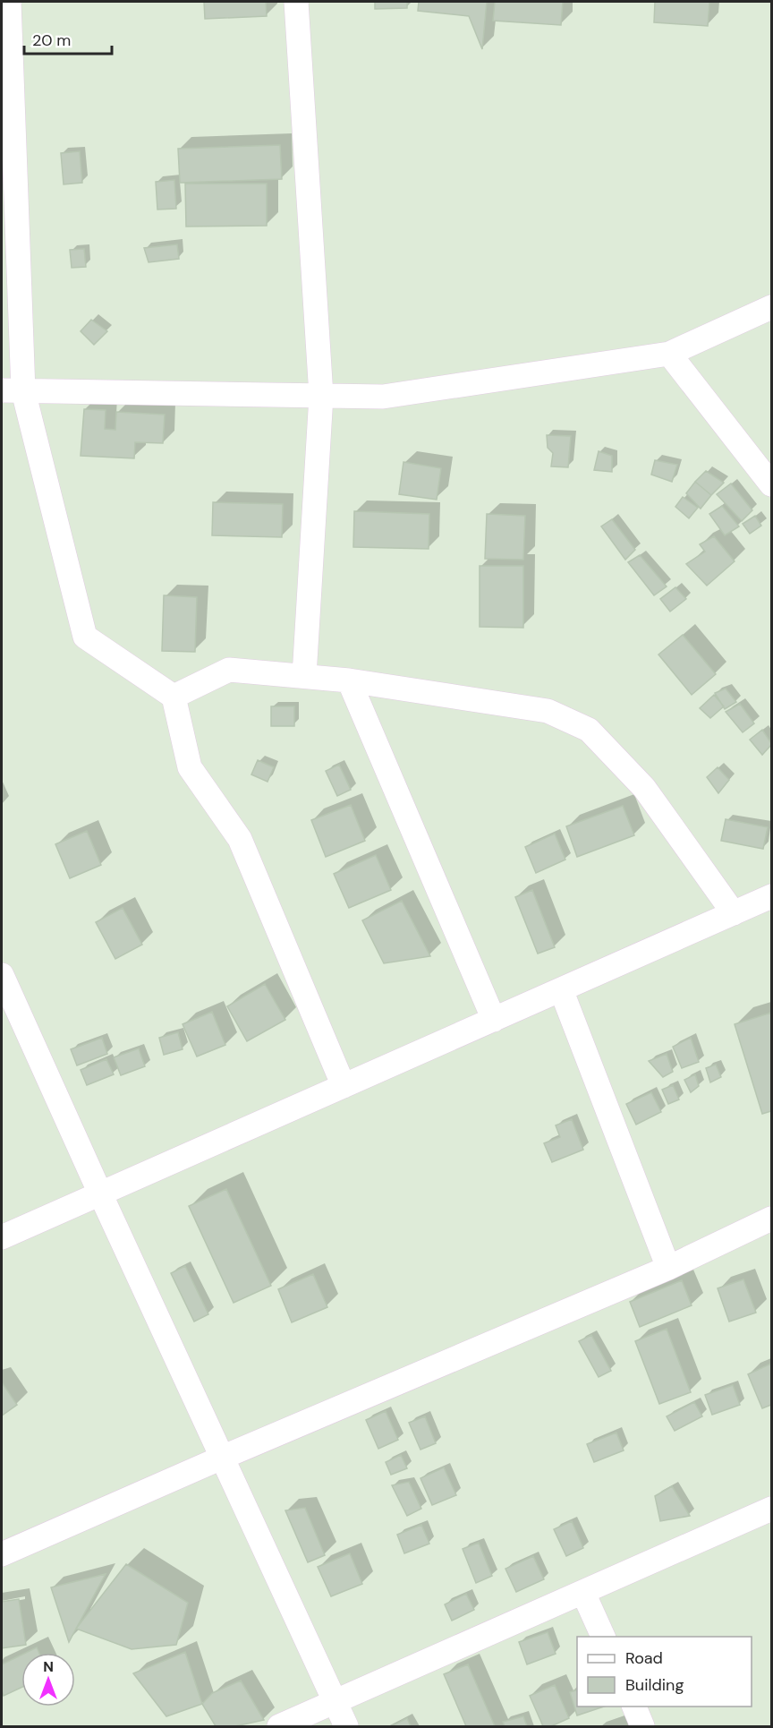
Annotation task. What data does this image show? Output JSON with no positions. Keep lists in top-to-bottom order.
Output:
{
  "legend": ["Road", "Building"],
  "scale_bar": "20 m",
  "north": "top"
}
